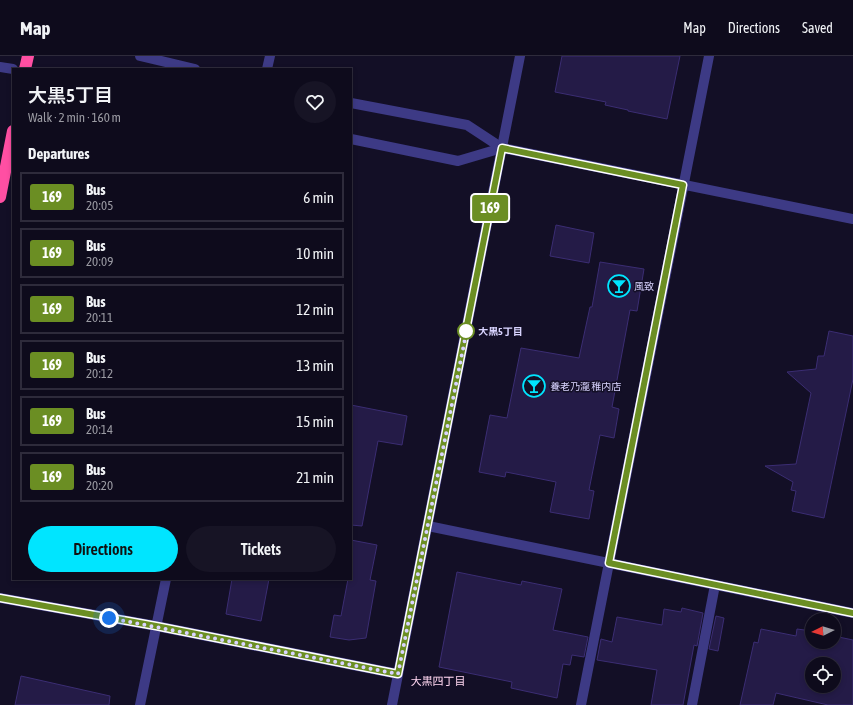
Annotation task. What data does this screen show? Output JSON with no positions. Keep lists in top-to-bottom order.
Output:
{
  "districts": ["大黒四丁目"],
  "places": {
    "bar": ["風致", "養老乃瀧 稚内店"],
    "other": ["大黒5丁目"]
  },
  "lines": ["bus line 169"],
  "north": "left",
  "page": {
    "header": "Map",
    "nav": ["Map", "Directions", "Saved"],
    "on_map": "169",
    "heading": [
      ["大黒5丁目", "Walk · 2 min · 160 m"],
      "Departures"
    ],
    "list": [
      {
        "mark": "169",
        "name": "Bus",
        "note": "20:05",
        "value": "6 min"
      },
      {
        "mark": "169",
        "name": "Bus",
        "note": "20:09",
        "value": "10 min"
      },
      {
        "mark": "169",
        "name": "Bus",
        "note": "20:11",
        "value": "12 min"
      },
      {
        "mark": "169",
        "name": "Bus",
        "note": "20:12",
        "value": "13 min"
      },
      {
        "mark": "169",
        "name": "Bus",
        "note": "20:14",
        "value": "15 min"
      },
      {
        "mark": "169",
        "name": "Bus",
        "note": "20:20",
        "value": "21 min"
      }
    ],
    "buttons": ["Directions", "Tickets"]
  }
}
